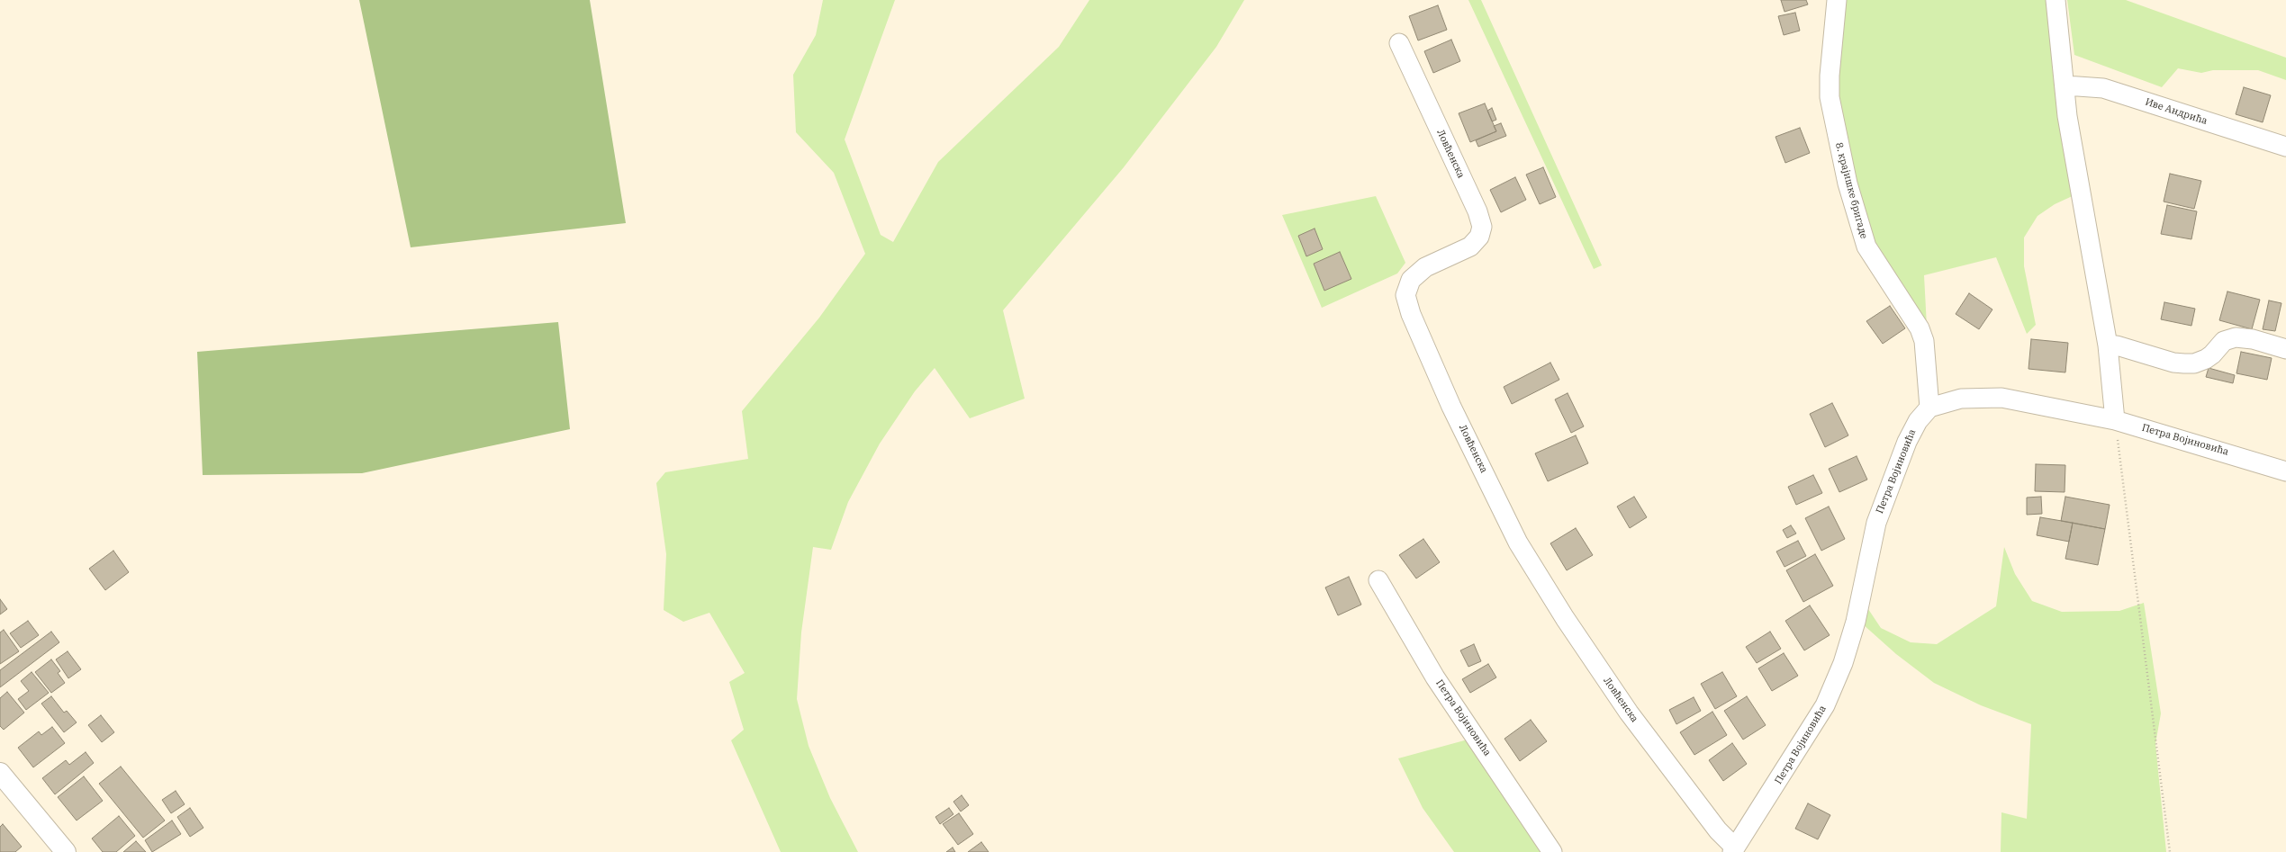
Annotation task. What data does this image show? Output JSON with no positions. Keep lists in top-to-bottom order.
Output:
{
  "streets": {
    "street": [
      "Иве Андрића",
      "Ловћенска",
      "8. крајишке бригаде",
      "Петра Војиновића"
    ]
  },
  "crossings": [
    ["Ловћенска", "Петра Војиновића"],
    ["8. крајишке бригаде", "Петра Војиновића"]
  ]
}
